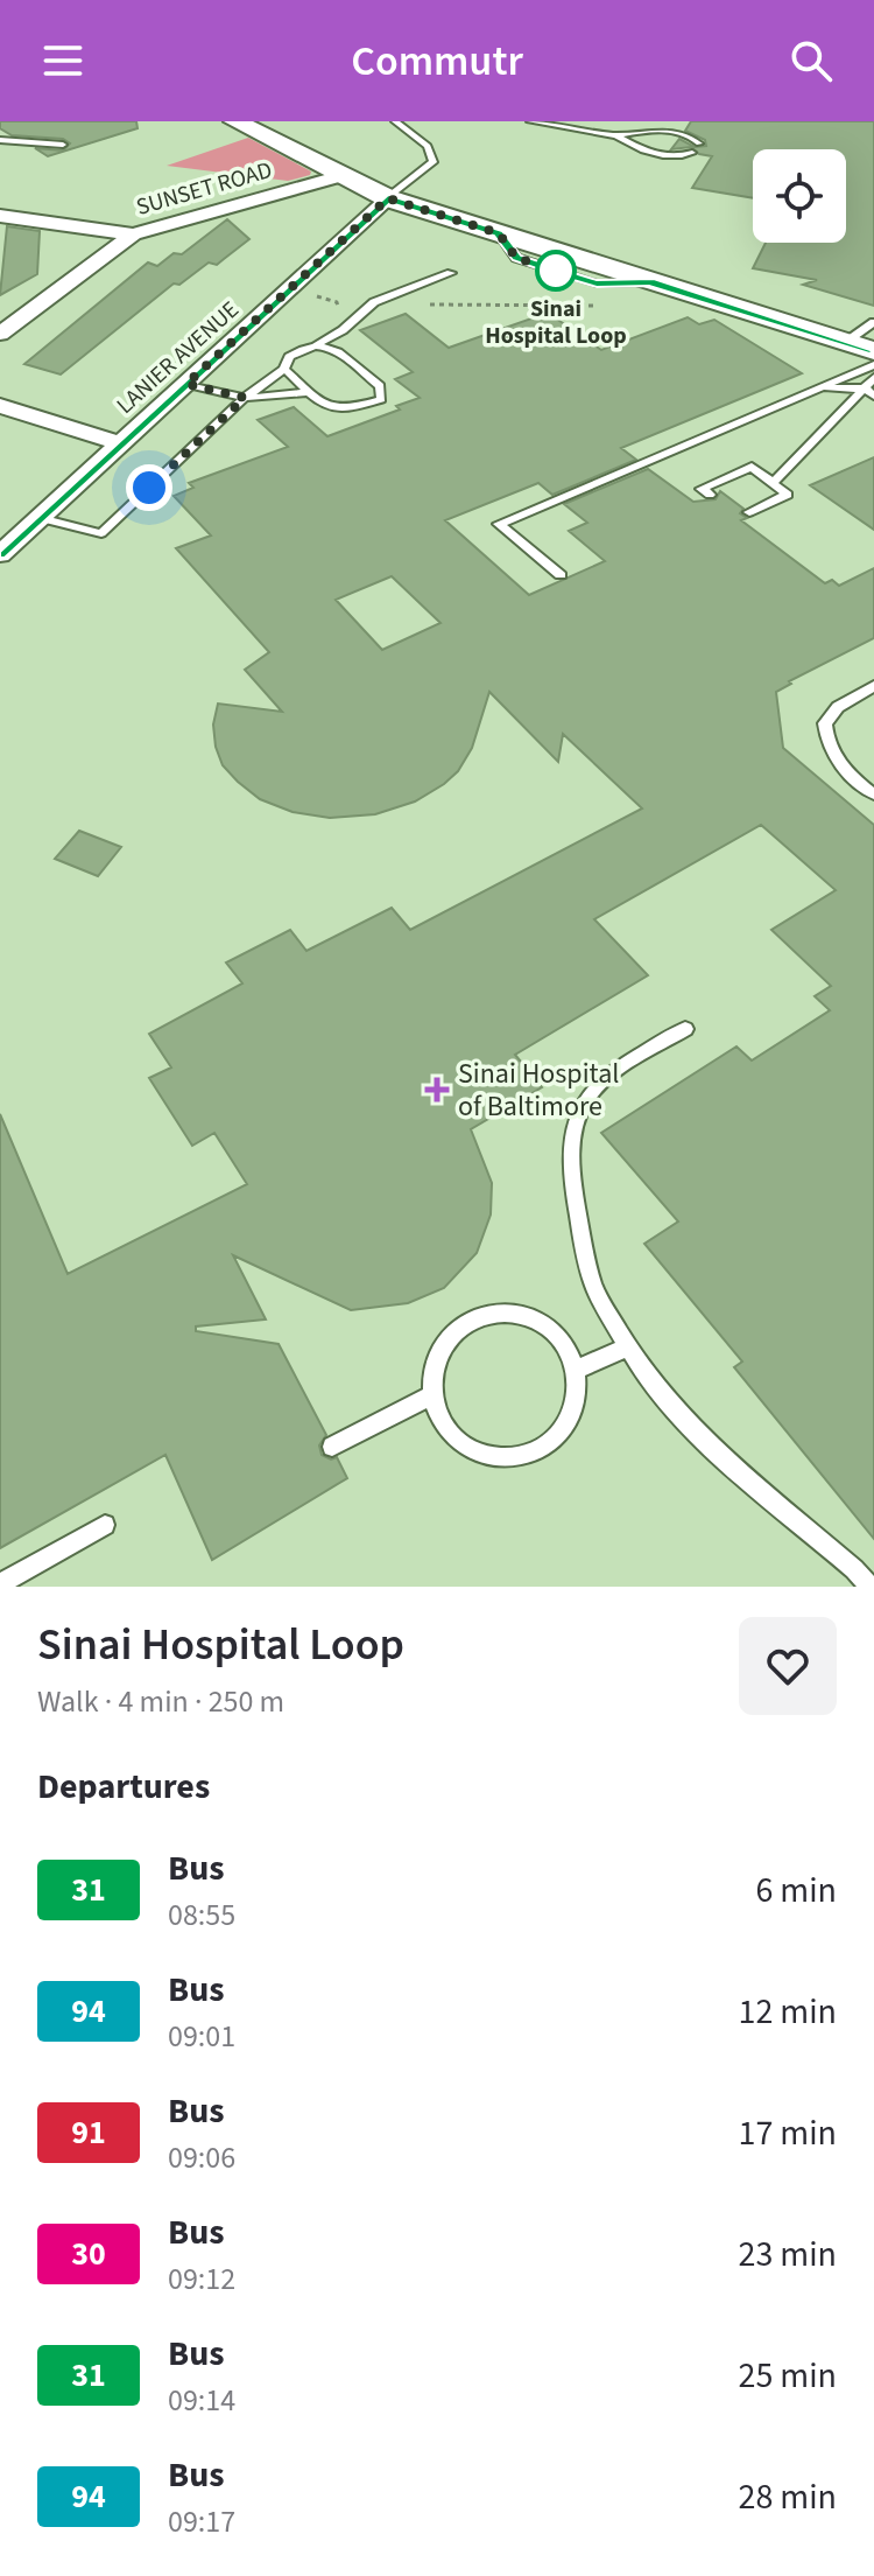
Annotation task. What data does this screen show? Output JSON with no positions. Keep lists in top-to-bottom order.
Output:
{
  "streets": {
    "street": ["SUNSET ROAD", "LANIER AVENUE"]
  },
  "places": {
    "other": ["Sinai Hospital Loop"],
    "health": ["Sinai Hospital of Baltimore"]
  },
  "lines": ["bus line 31"],
  "page": {
    "header": "Commutr",
    "heading": [
      ["Sinai Hospital Loop", "Walk · 4 min · 250 m"],
      "Departures"
    ],
    "list": [
      {
        "mark": "31",
        "name": "Bus",
        "note": "08:55",
        "value": "6 min"
      },
      {
        "mark": "94",
        "name": "Bus",
        "note": "09:01",
        "value": "12 min"
      },
      {
        "mark": "91",
        "name": "Bus",
        "note": "09:06",
        "value": "17 min"
      },
      {
        "mark": "30",
        "name": "Bus",
        "note": "09:12",
        "value": "23 min"
      },
      {
        "mark": "31",
        "name": "Bus",
        "note": "09:14",
        "value": "25 min"
      },
      {
        "mark": "94",
        "name": "Bus",
        "note": "09:17",
        "value": "28 min"
      }
    ]
  }
}
